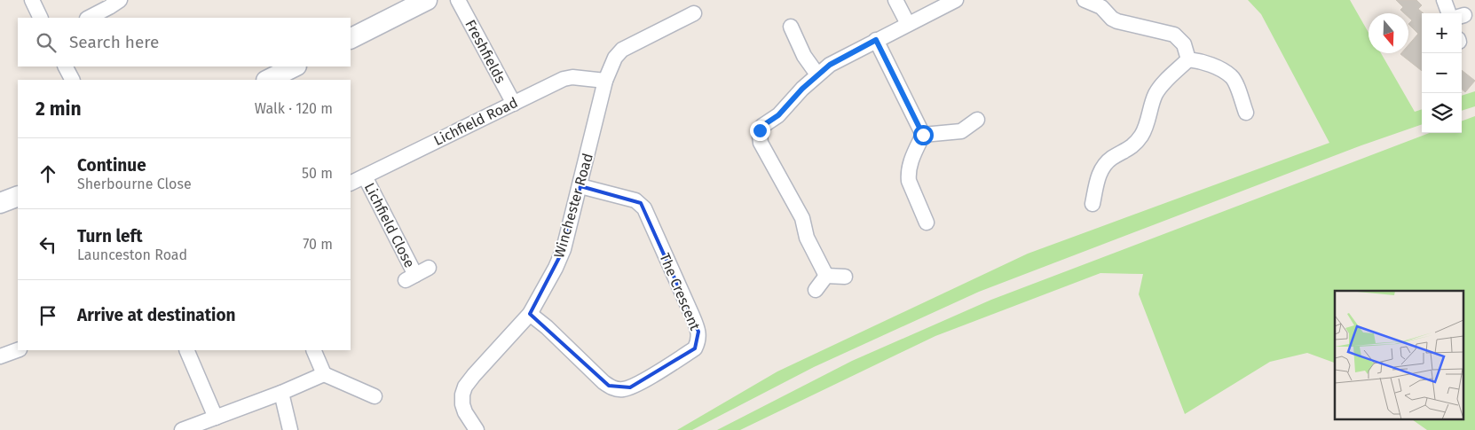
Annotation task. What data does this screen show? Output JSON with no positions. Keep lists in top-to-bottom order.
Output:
{
  "streets": {
    "street": [
      "Freshfields",
      "Lichfield Road",
      "Winchester Road",
      "Lichfield Close",
      "The Crescent"
    ]
  },
  "crossings": [
    ["Freshfields", "Lichfield Road"],
    ["Lichfield Road", "Winchester Road"],
    ["Lichfield Road", "Lichfield Close"],
    ["Winchester Road", "The Crescent"]
  ],
  "north": "bottom",
  "page": {
    "map_buttons": ["+", "−"],
    "search": "Search here",
    "heading": ["2 min", "Walk · 120 m"],
    "list": [
      ["Continue", "Sherbourne Close", "50 m"],
      ["Turn left", "Launceston Road", "70 m"],
      "Arrive at destination"
    ]
  }
}
